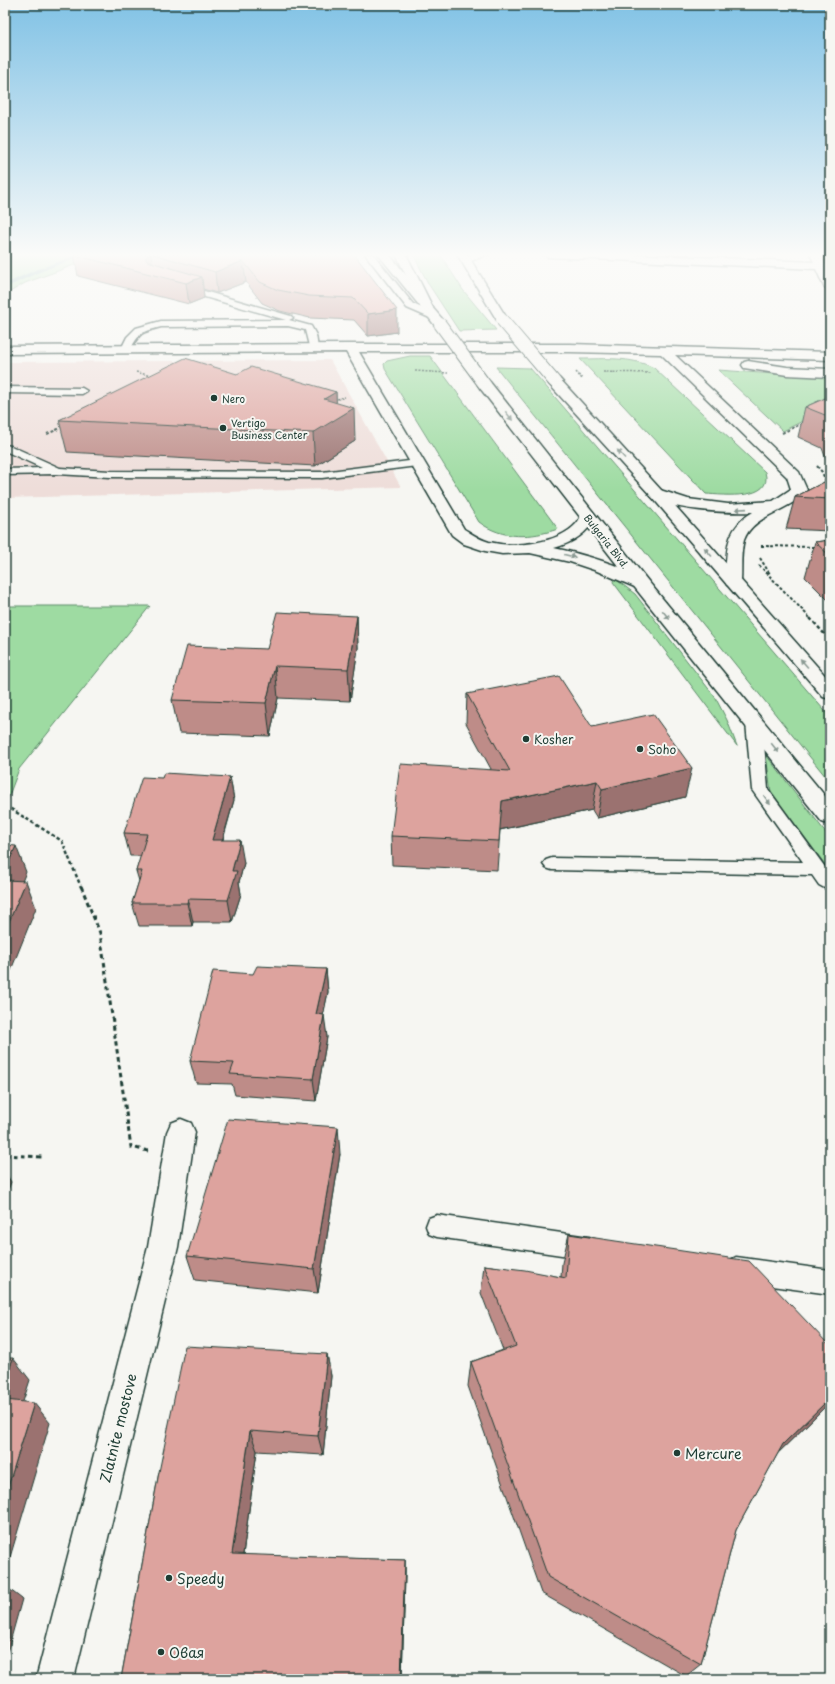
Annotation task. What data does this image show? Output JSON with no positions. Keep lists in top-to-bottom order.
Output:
{
  "streets": {
    "main road": ["Bulgaria Blvd.", "Zlatnite mostove"]
  },
  "places": [
    "Nero",
    "Vertigo Business Center",
    "Kosher",
    "Soho",
    "Mercure",
    "Speedy",
    "Овая"
  ]
}
